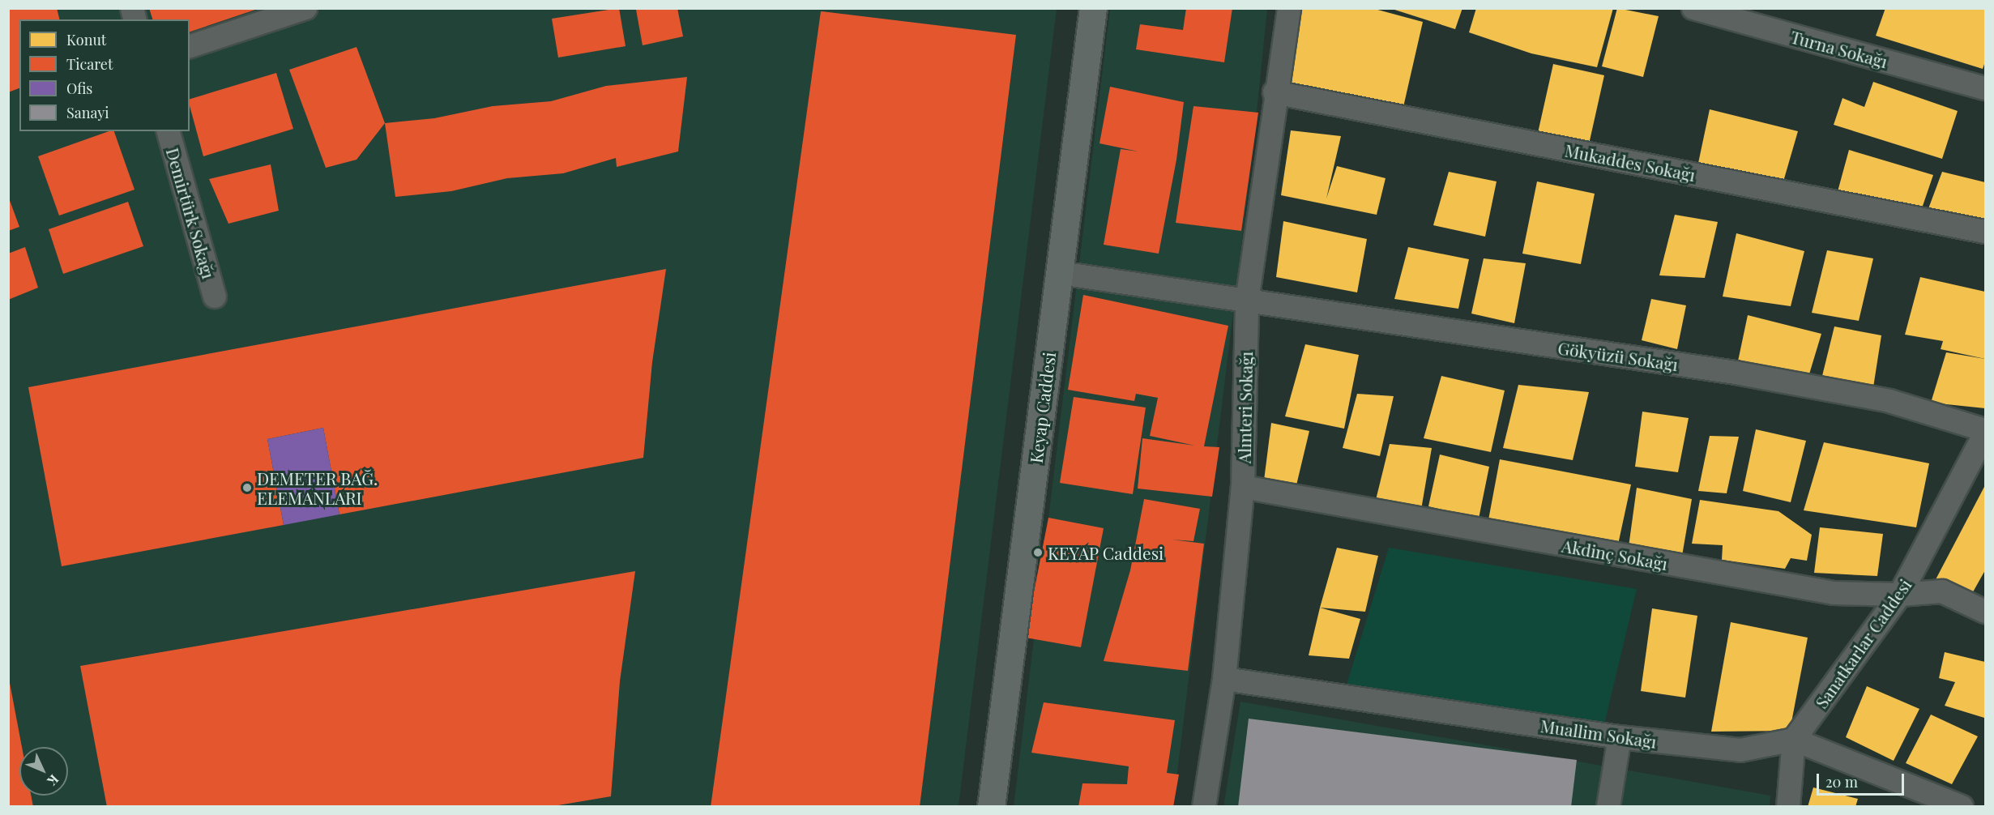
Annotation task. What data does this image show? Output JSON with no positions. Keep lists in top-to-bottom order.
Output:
{
  "streets": {
    "main road": ["Keyap Caddesi"],
    "street": [
      "Turna Sokağı",
      "Mukaddes Sokağı",
      "Demirtürk Sokağı",
      "Gökyüzü Sokağı",
      "Alınteri Sokağı",
      "Akdinç Sokağı",
      "Sanatkarlar Caddesi",
      "Muallim Sokağı"
    ]
  },
  "crossings": [
    ["Mukaddes Sokağı", "Alınteri Sokağı"],
    ["Gökyüzü Sokağı", "Keyap Caddesi"],
    ["Gökyüzü Sokağı", "Alınteri Sokağı"],
    ["Gökyüzü Sokağı", "Sanatkarlar Caddesi"],
    ["Alınteri Sokağı", "Akdinç Sokağı"],
    ["Alınteri Sokağı", "Muallim Sokağı"],
    ["Akdinç Sokağı", "Sanatkarlar Caddesi"],
    ["Sanatkarlar Caddesi", "Muallim Sokağı"]
  ],
  "places": ["DEMETER BAĞ. ELEMANLARI", "KEYAP Caddesi"],
  "legend": [
    "Konut",
    "Ticaret",
    "Ofis",
    "Sanayi"
  ],
  "scale_bar": "20 m",
  "north": "bottom right"
}
